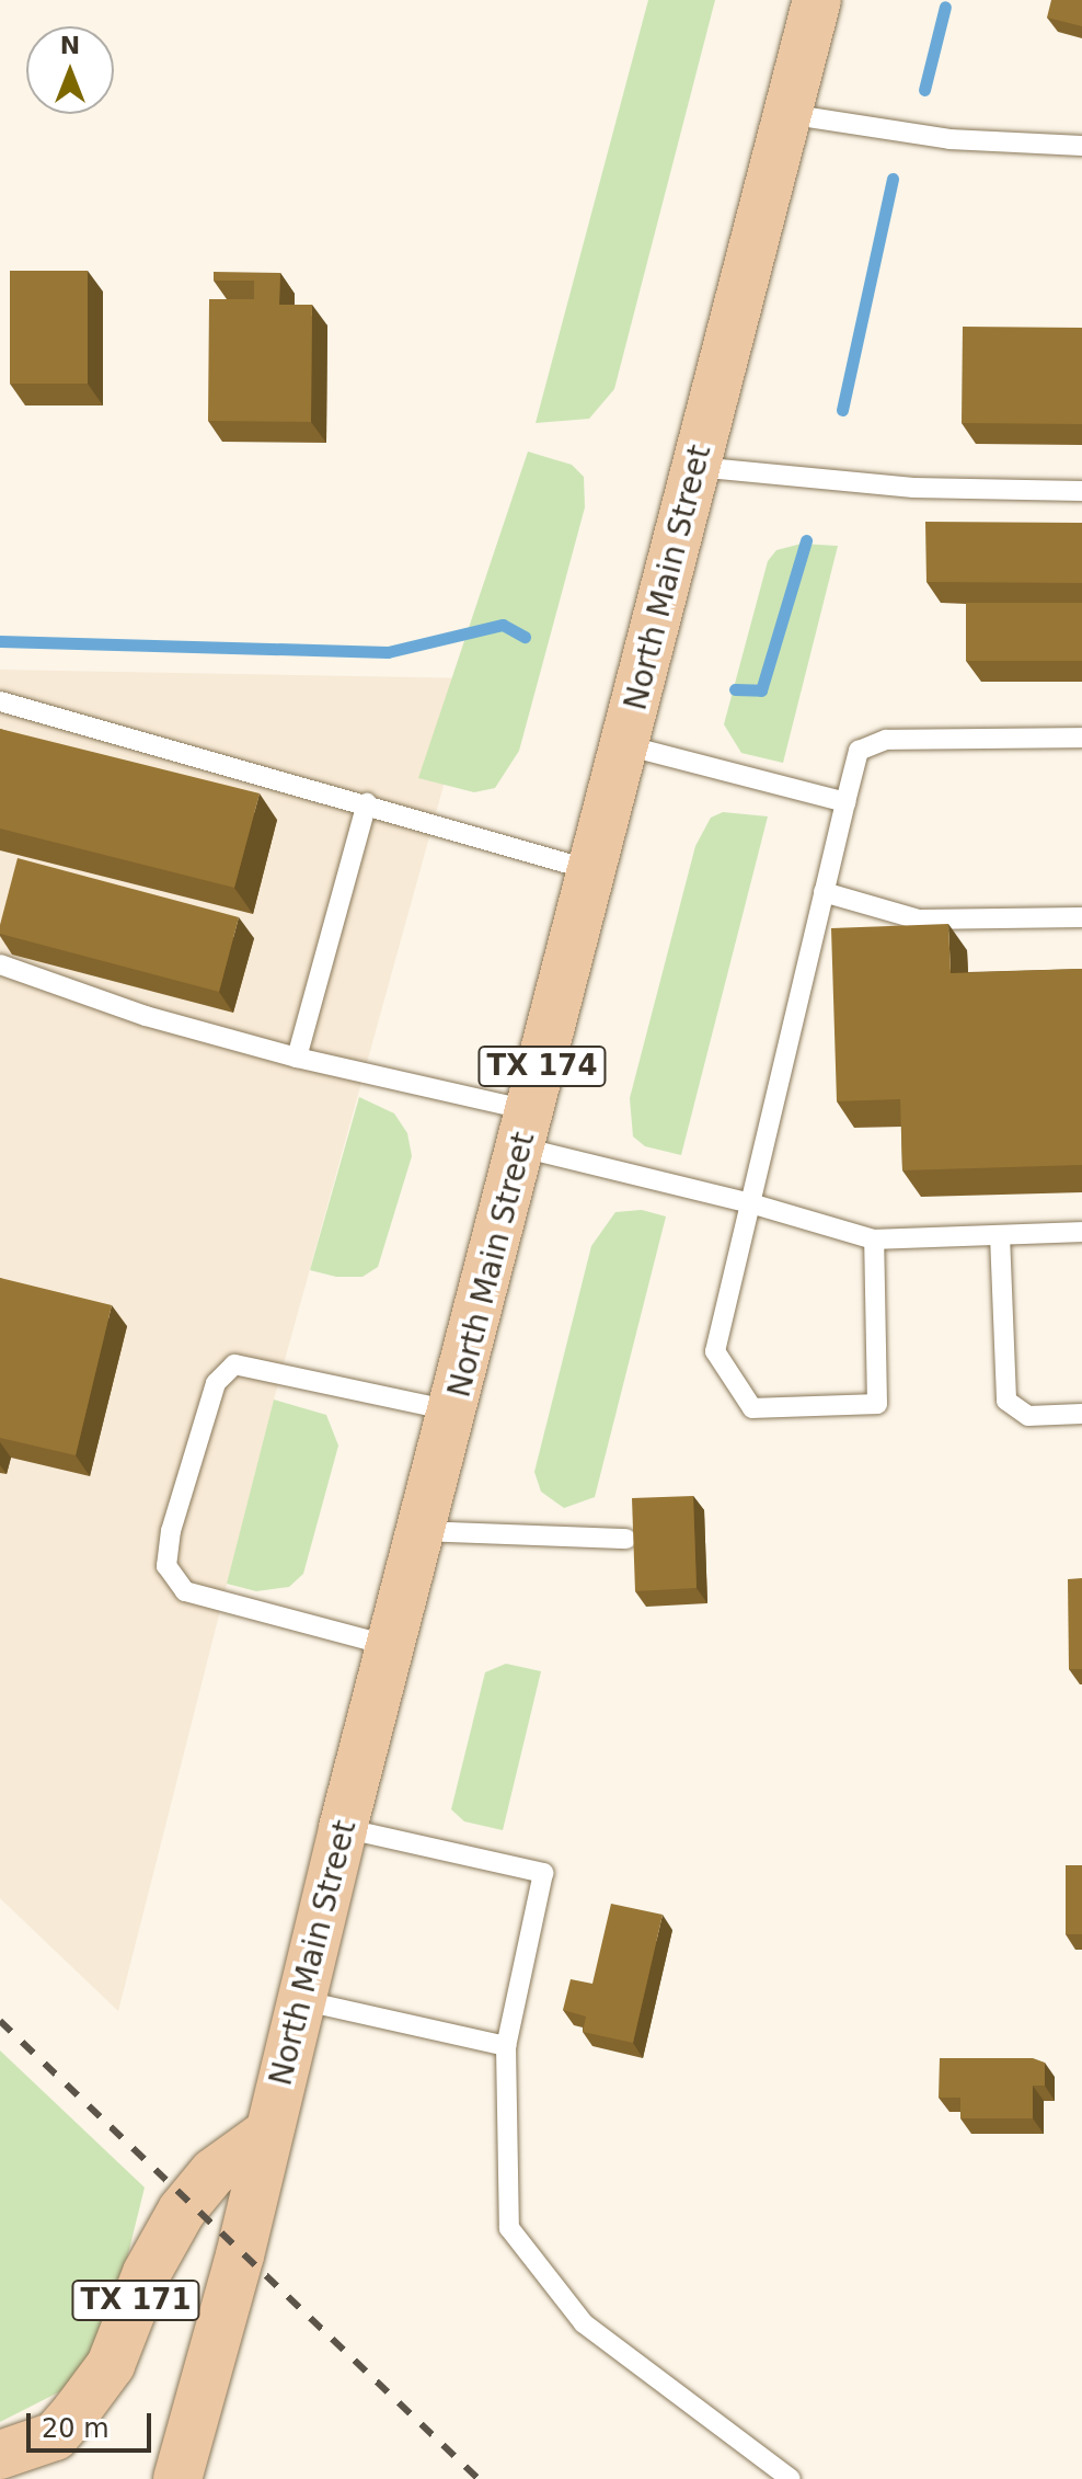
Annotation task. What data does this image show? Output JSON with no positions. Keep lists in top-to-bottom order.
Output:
{
  "streets": {
    "main road": ["North Main Street", "TX 174", "TX 171"]
  },
  "crossings": [
    ["North Main Street", "TX 171"]
  ],
  "scale_bar": "20 m",
  "north": "top"
}
